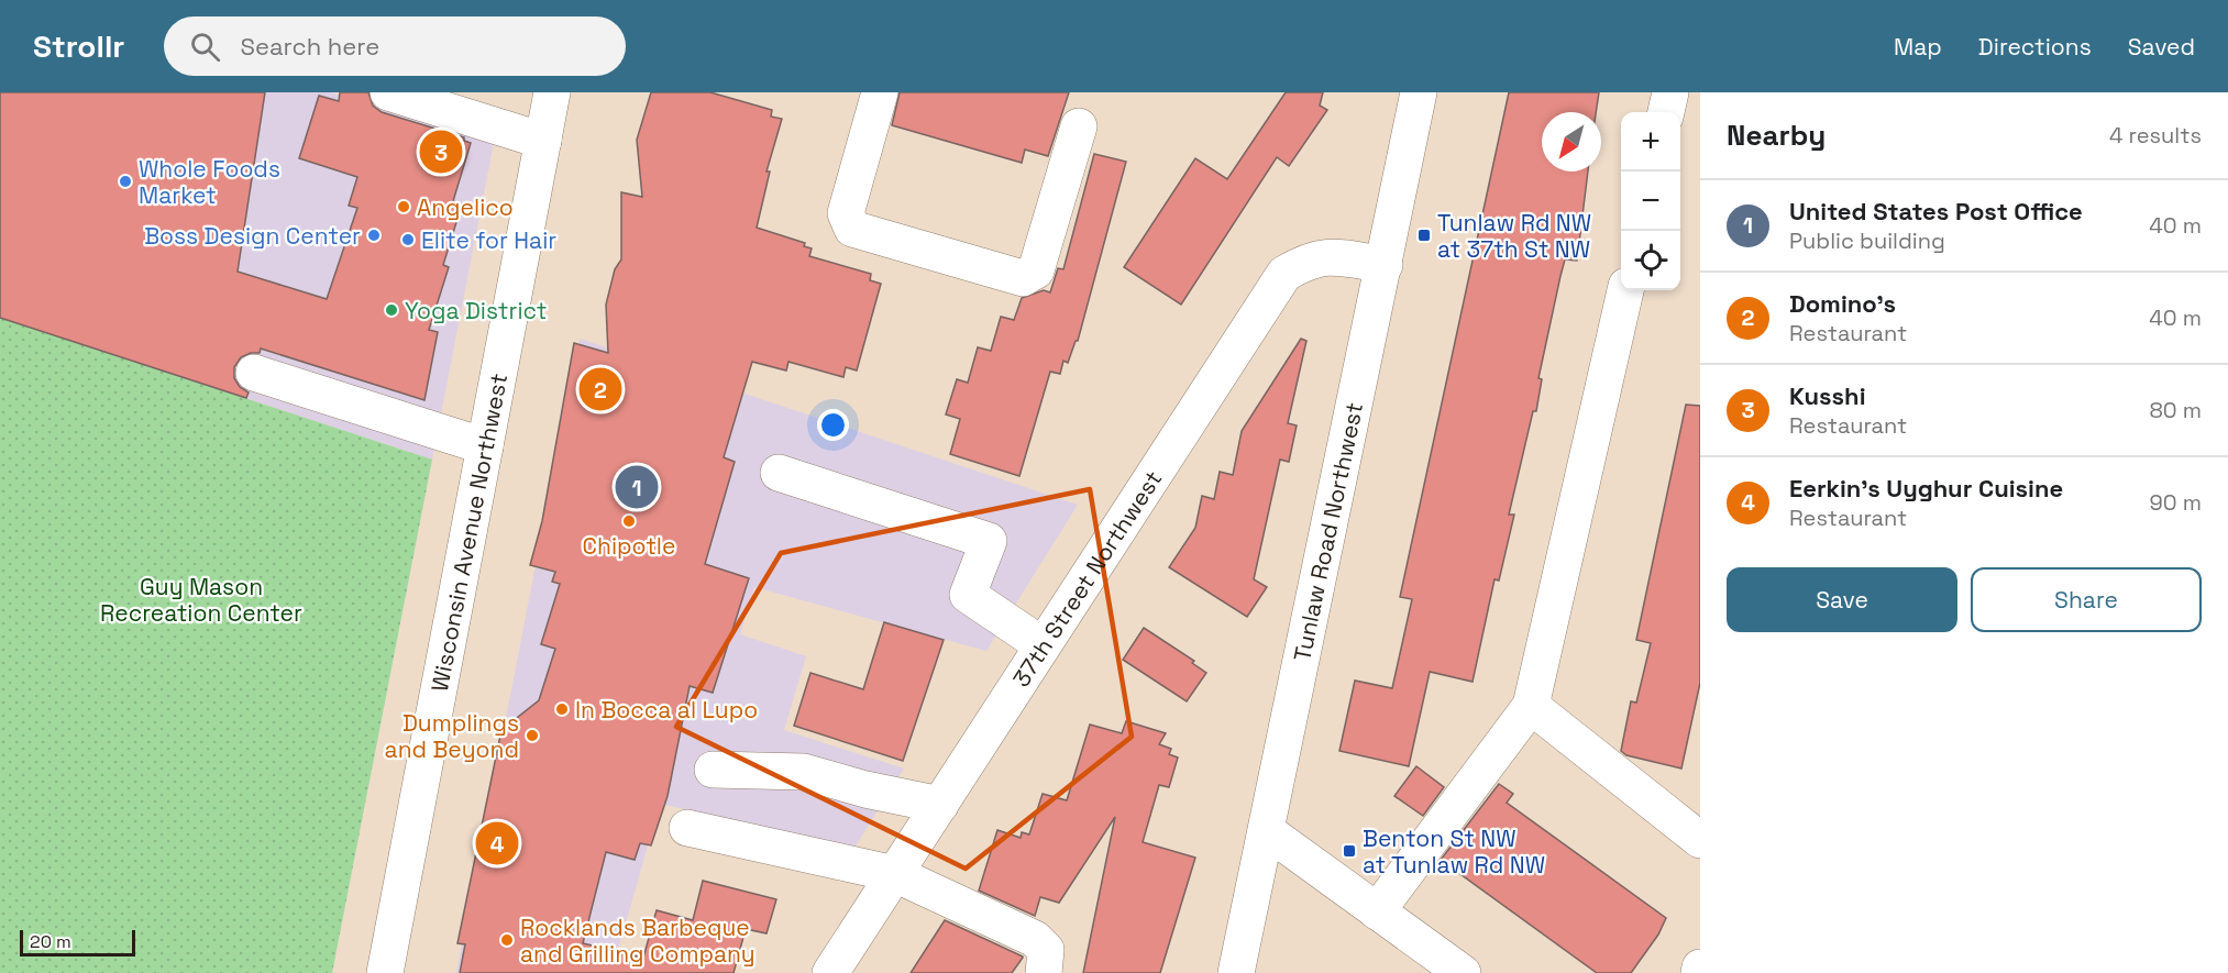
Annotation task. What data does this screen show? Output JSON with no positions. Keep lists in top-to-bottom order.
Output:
{
  "streets": {
    "street": ["Wisconsin Avenue Northwest", "Tunlaw Road Northwest", "37th Street Northwest"]
  },
  "crossings": [
    ["Tunlaw Road Northwest", "37th Street Northwest"]
  ],
  "parks": ["Guy Mason Recreation Center"],
  "places": {
    "other": [
      "Whole Foods Market",
      "Angelico",
      "Boss Design Center",
      "Elite for Hair",
      "Yoga District",
      "Chipotle",
      "In Bocca al Lupo",
      "Dumplings and Beyond",
      "Rocklands Barbeque and Grilling Company"
    ],
    "transit": ["Tunlaw Rd NW at 37th St NW", "Benton St NW at Tunlaw Rd NW"]
  },
  "scale_bar": "20 m",
  "north": "bottom left",
  "page": {
    "header": "Strollr",
    "search": "Search here",
    "nav": ["Map", "Directions", "Saved"],
    "heading": ["Nearby", "4 results"],
    "map_buttons": ["+", "−"],
    "pins": [
      "3",
      "2",
      "1",
      "4"
    ],
    "list": [
      {
        "mark": "1",
        "name": "United States Post Office",
        "note": "Public building",
        "value": "40 m"
      },
      {
        "mark": "2",
        "name": "Domino's",
        "note": "Restaurant",
        "value": "40 m"
      },
      {
        "mark": "3",
        "name": "Kusshi",
        "note": "Restaurant",
        "value": "80 m"
      },
      {
        "mark": "4",
        "name": "Eerkin's Uyghur Cuisine",
        "note": "Restaurant",
        "value": "90 m"
      }
    ],
    "buttons": ["Save", "Share"],
    "scale": "20 m"
  }
}
